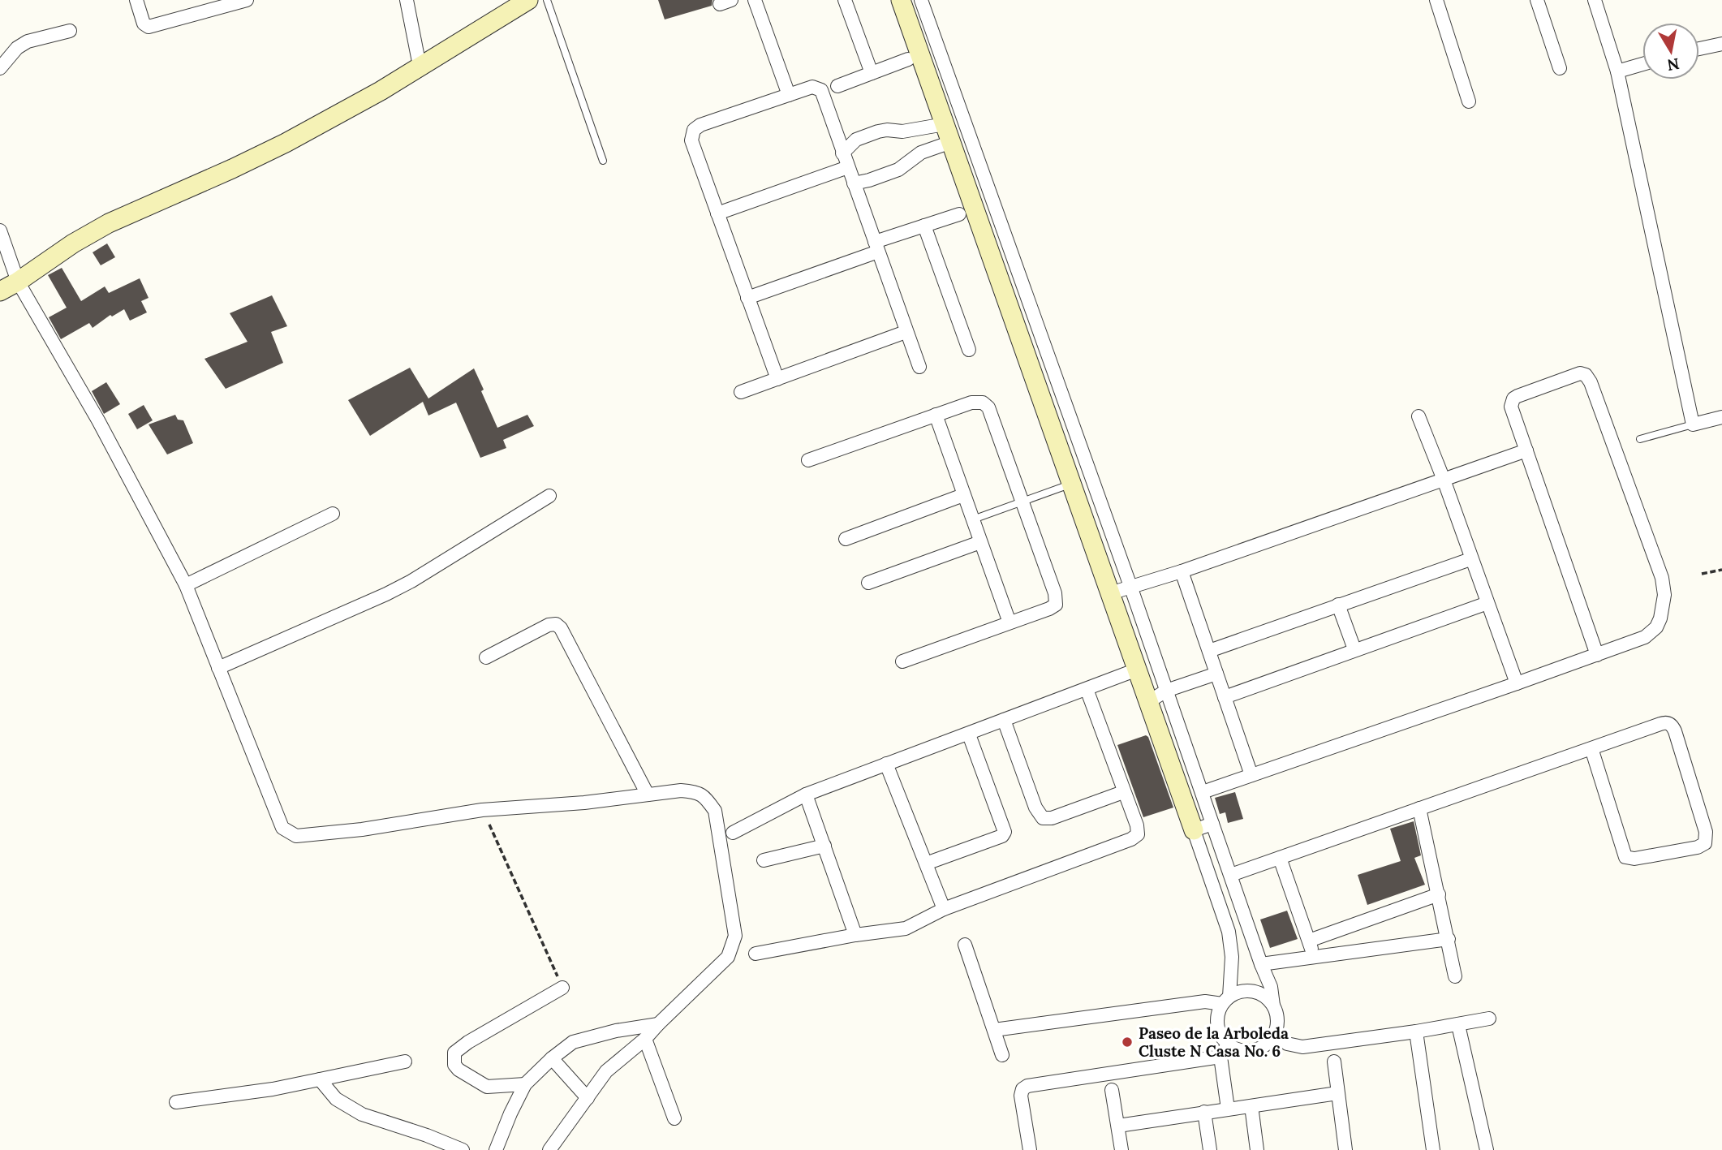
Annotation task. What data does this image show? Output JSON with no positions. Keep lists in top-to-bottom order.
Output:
{
  "places": ["Paseo de la Arboleda Cluste N Casa No. 6"],
  "north": "bottom"
}
